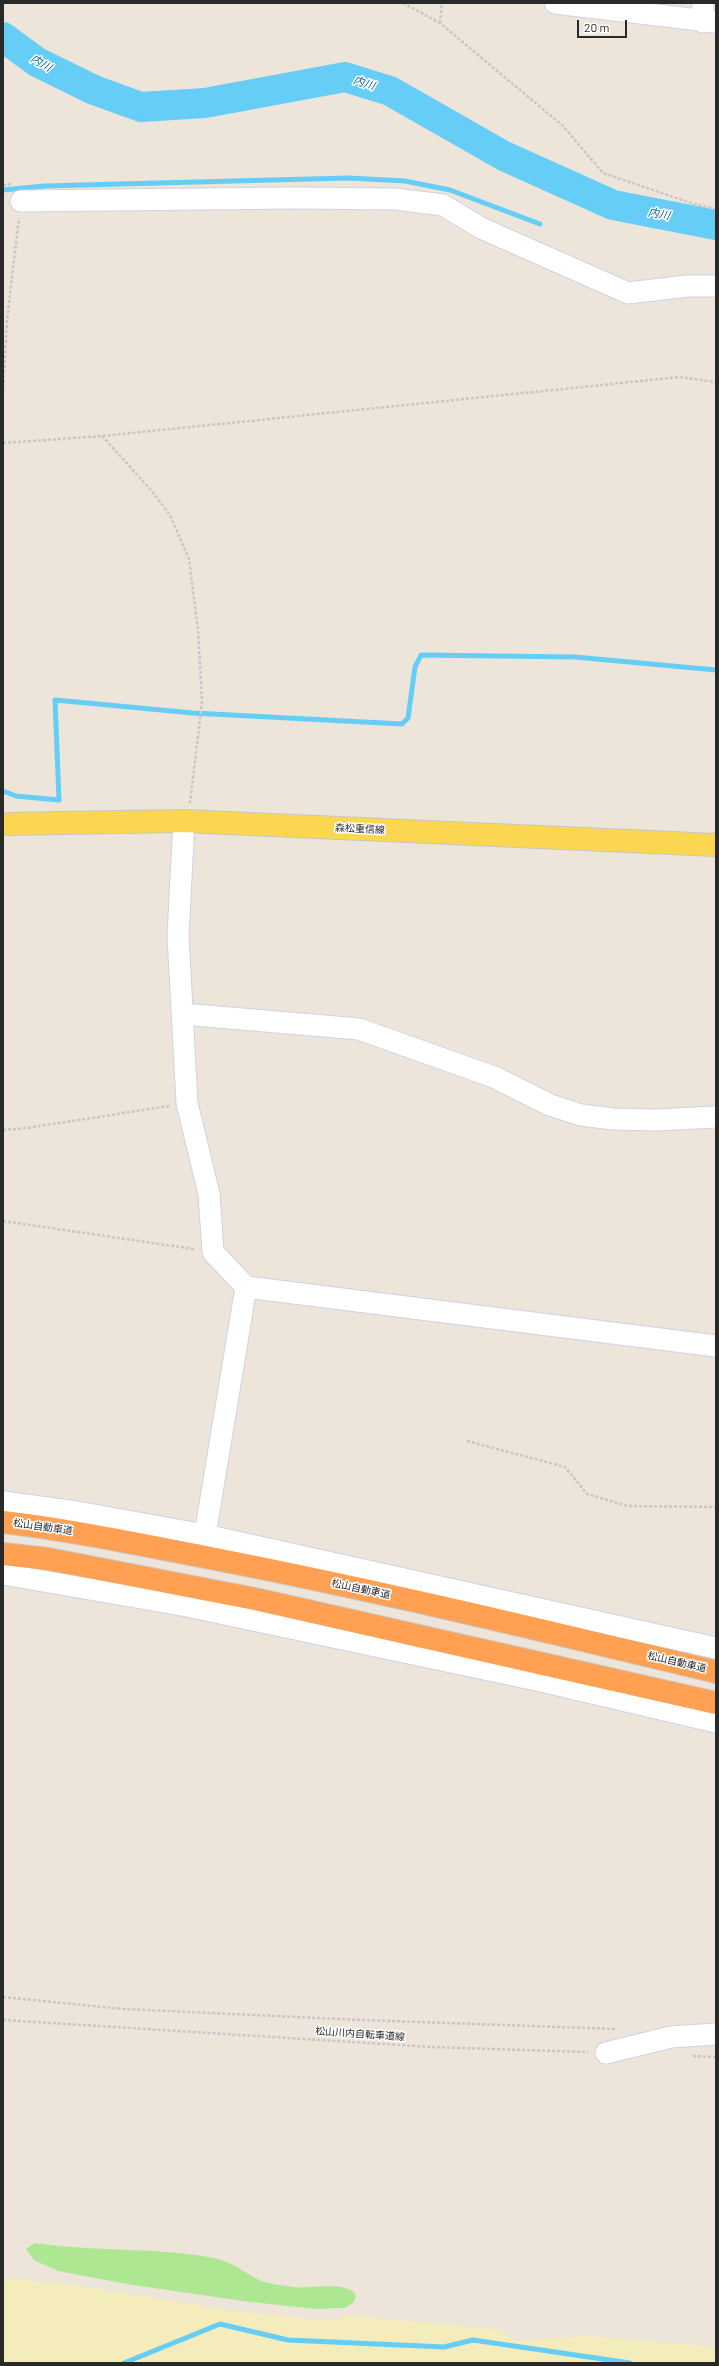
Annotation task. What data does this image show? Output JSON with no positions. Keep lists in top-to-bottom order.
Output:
{
  "streets": {
    "highway": ["松山自動車道"],
    "main road": ["森松重信線"],
    "path": ["松山川内自転車道線"]
  },
  "water": ["内川"],
  "scale_bar": "20 m"
}
